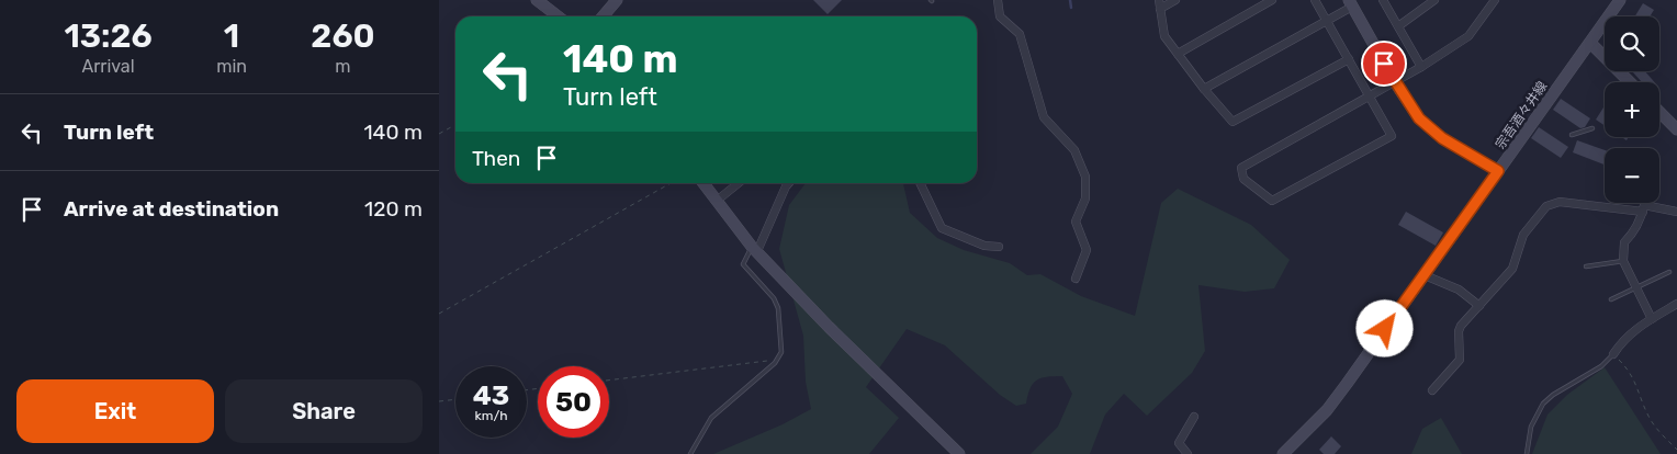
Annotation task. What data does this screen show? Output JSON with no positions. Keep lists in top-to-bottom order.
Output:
{
  "streets": {
    "street": ["宗吾酒々井線"]
  },
  "page": {
    "eta": [
      "13:26",
      "Arrival",
      "1",
      "min",
      "260",
      "m"
    ],
    "map_buttons": ["+", "−"],
    "turn": ["140 m", "Turn left"],
    "list": [
      {
        "name": "Turn left",
        "value": "140 m"
      },
      {
        "name": "Arrive at destination",
        "value": "120 m"
      }
    ],
    "then": "Then",
    "speed": "43 km/h",
    "limit": "50",
    "buttons": ["Exit", "Share"]
  }
}
